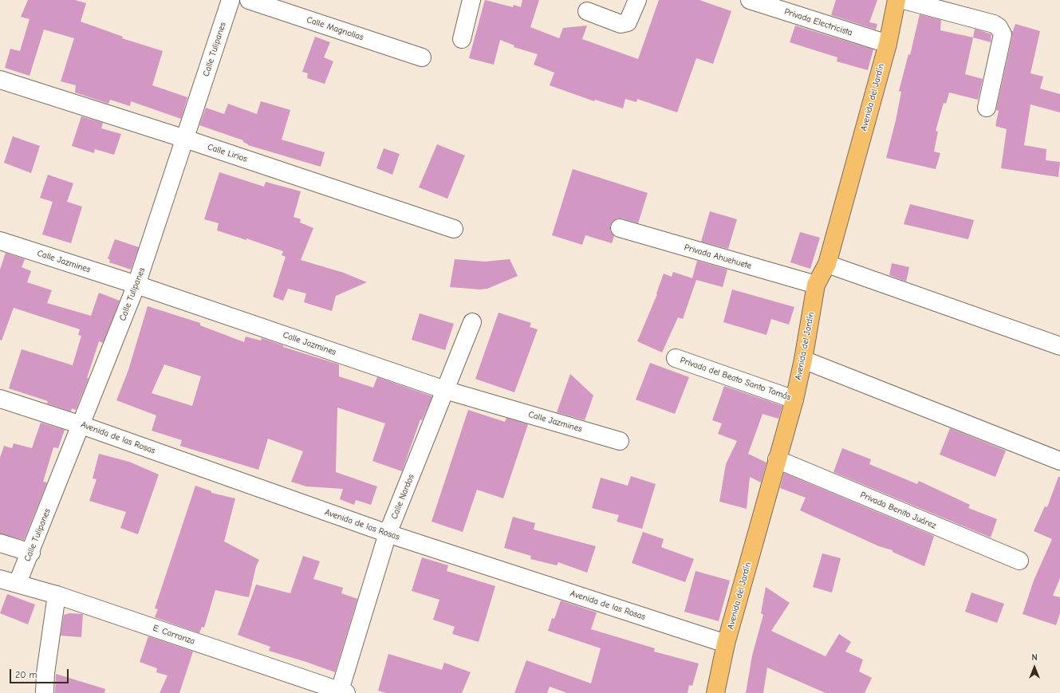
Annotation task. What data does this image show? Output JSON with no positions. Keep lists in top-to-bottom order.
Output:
{
  "streets": {
    "main road": ["Avenida del Jardín"],
    "street": [
      "Privada Electricista",
      "Calle Magnolias",
      "Calle Tulipanes",
      "Calle Lirios",
      "Privada Ahuehuete",
      "Calle Jazmines",
      "Privada del Beato Santo Tomás",
      "Avenida de las Rosas",
      "Calle Nardos",
      "Privada Benito Juárez",
      "E. Carranza"
    ]
  },
  "crossings": [
    ["Privada Electricista", "Avenida del Jardín"],
    ["Calle Tulipanes", "Calle Lirios"],
    ["Calle Tulipanes", "Calle Jazmines"],
    ["Calle Tulipanes", "Avenida de las Rosas"],
    ["Calle Tulipanes", "E. Carranza"],
    ["Avenida del Jardín", "Privada Ahuehuete"],
    ["Avenida del Jardín", "Privada del Beato Santo Tomás"],
    ["Avenida del Jardín", "Avenida de las Rosas"],
    ["Avenida del Jardín", "Privada Benito Juárez"],
    ["Calle Jazmines", "Calle Nardos"],
    ["Avenida de las Rosas", "Calle Nardos"],
    ["Calle Nardos", "E. Carranza"]
  ],
  "scale_bar": "20 m",
  "north": "top"
}
